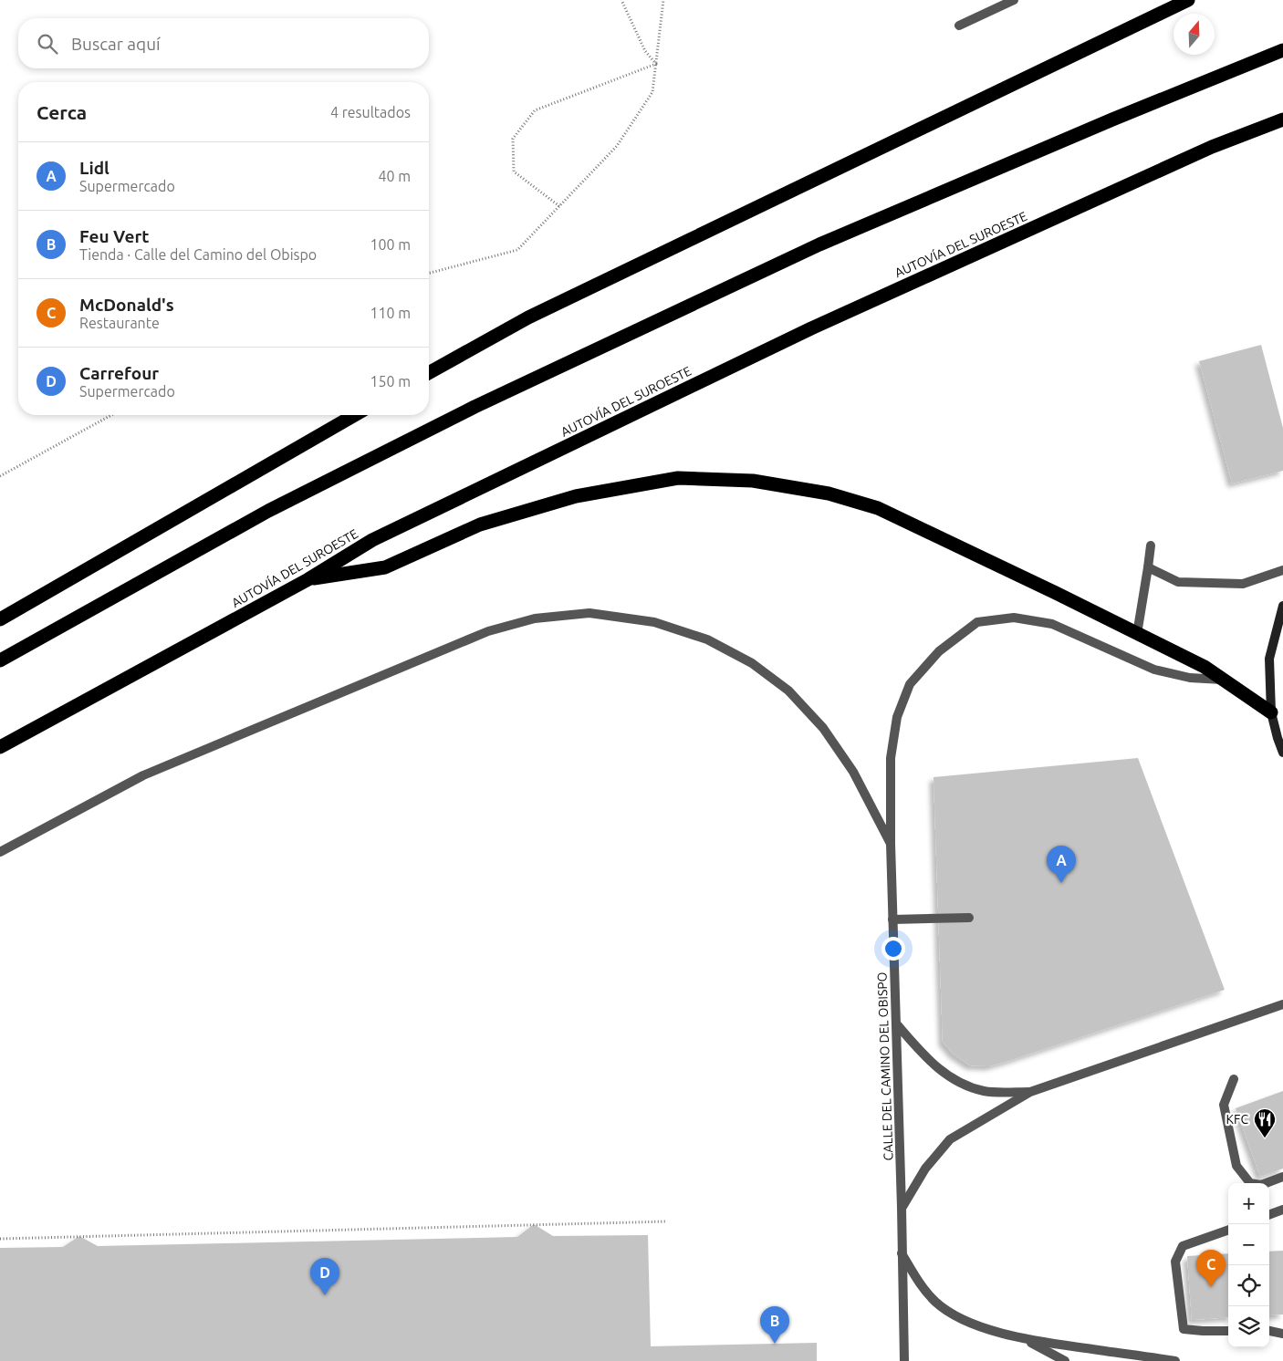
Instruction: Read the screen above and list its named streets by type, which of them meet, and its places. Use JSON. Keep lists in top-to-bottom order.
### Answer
{
  "streets": {
    "highway": ["AUTOVÍA DEL SUROESTE"],
    "street": ["CALLE DEL CAMINO DEL OBISPO"]
  },
  "places": {
    "restaurant": ["KFC"]
  },
  "north": "top",
  "page": {
    "search": "Buscar aquí",
    "heading": ["Cerca", "4 resultados"],
    "list": [
      {
        "mark": "A",
        "name": "Lidl",
        "note": "Supermercado",
        "value": "40 m"
      },
      {
        "mark": "B",
        "name": "Feu Vert",
        "note": "Tienda · Calle del Camino del Obispo",
        "value": "100 m"
      },
      {
        "mark": "C",
        "name": "McDonald's",
        "note": "Restaurante",
        "value": "110 m"
      },
      {
        "mark": "D",
        "name": "Carrefour",
        "note": "Supermercado",
        "value": "150 m"
      }
    ],
    "pins": [
      "A",
      "C",
      "D",
      "B"
    ],
    "map_buttons": ["+", "−"]
  }
}
